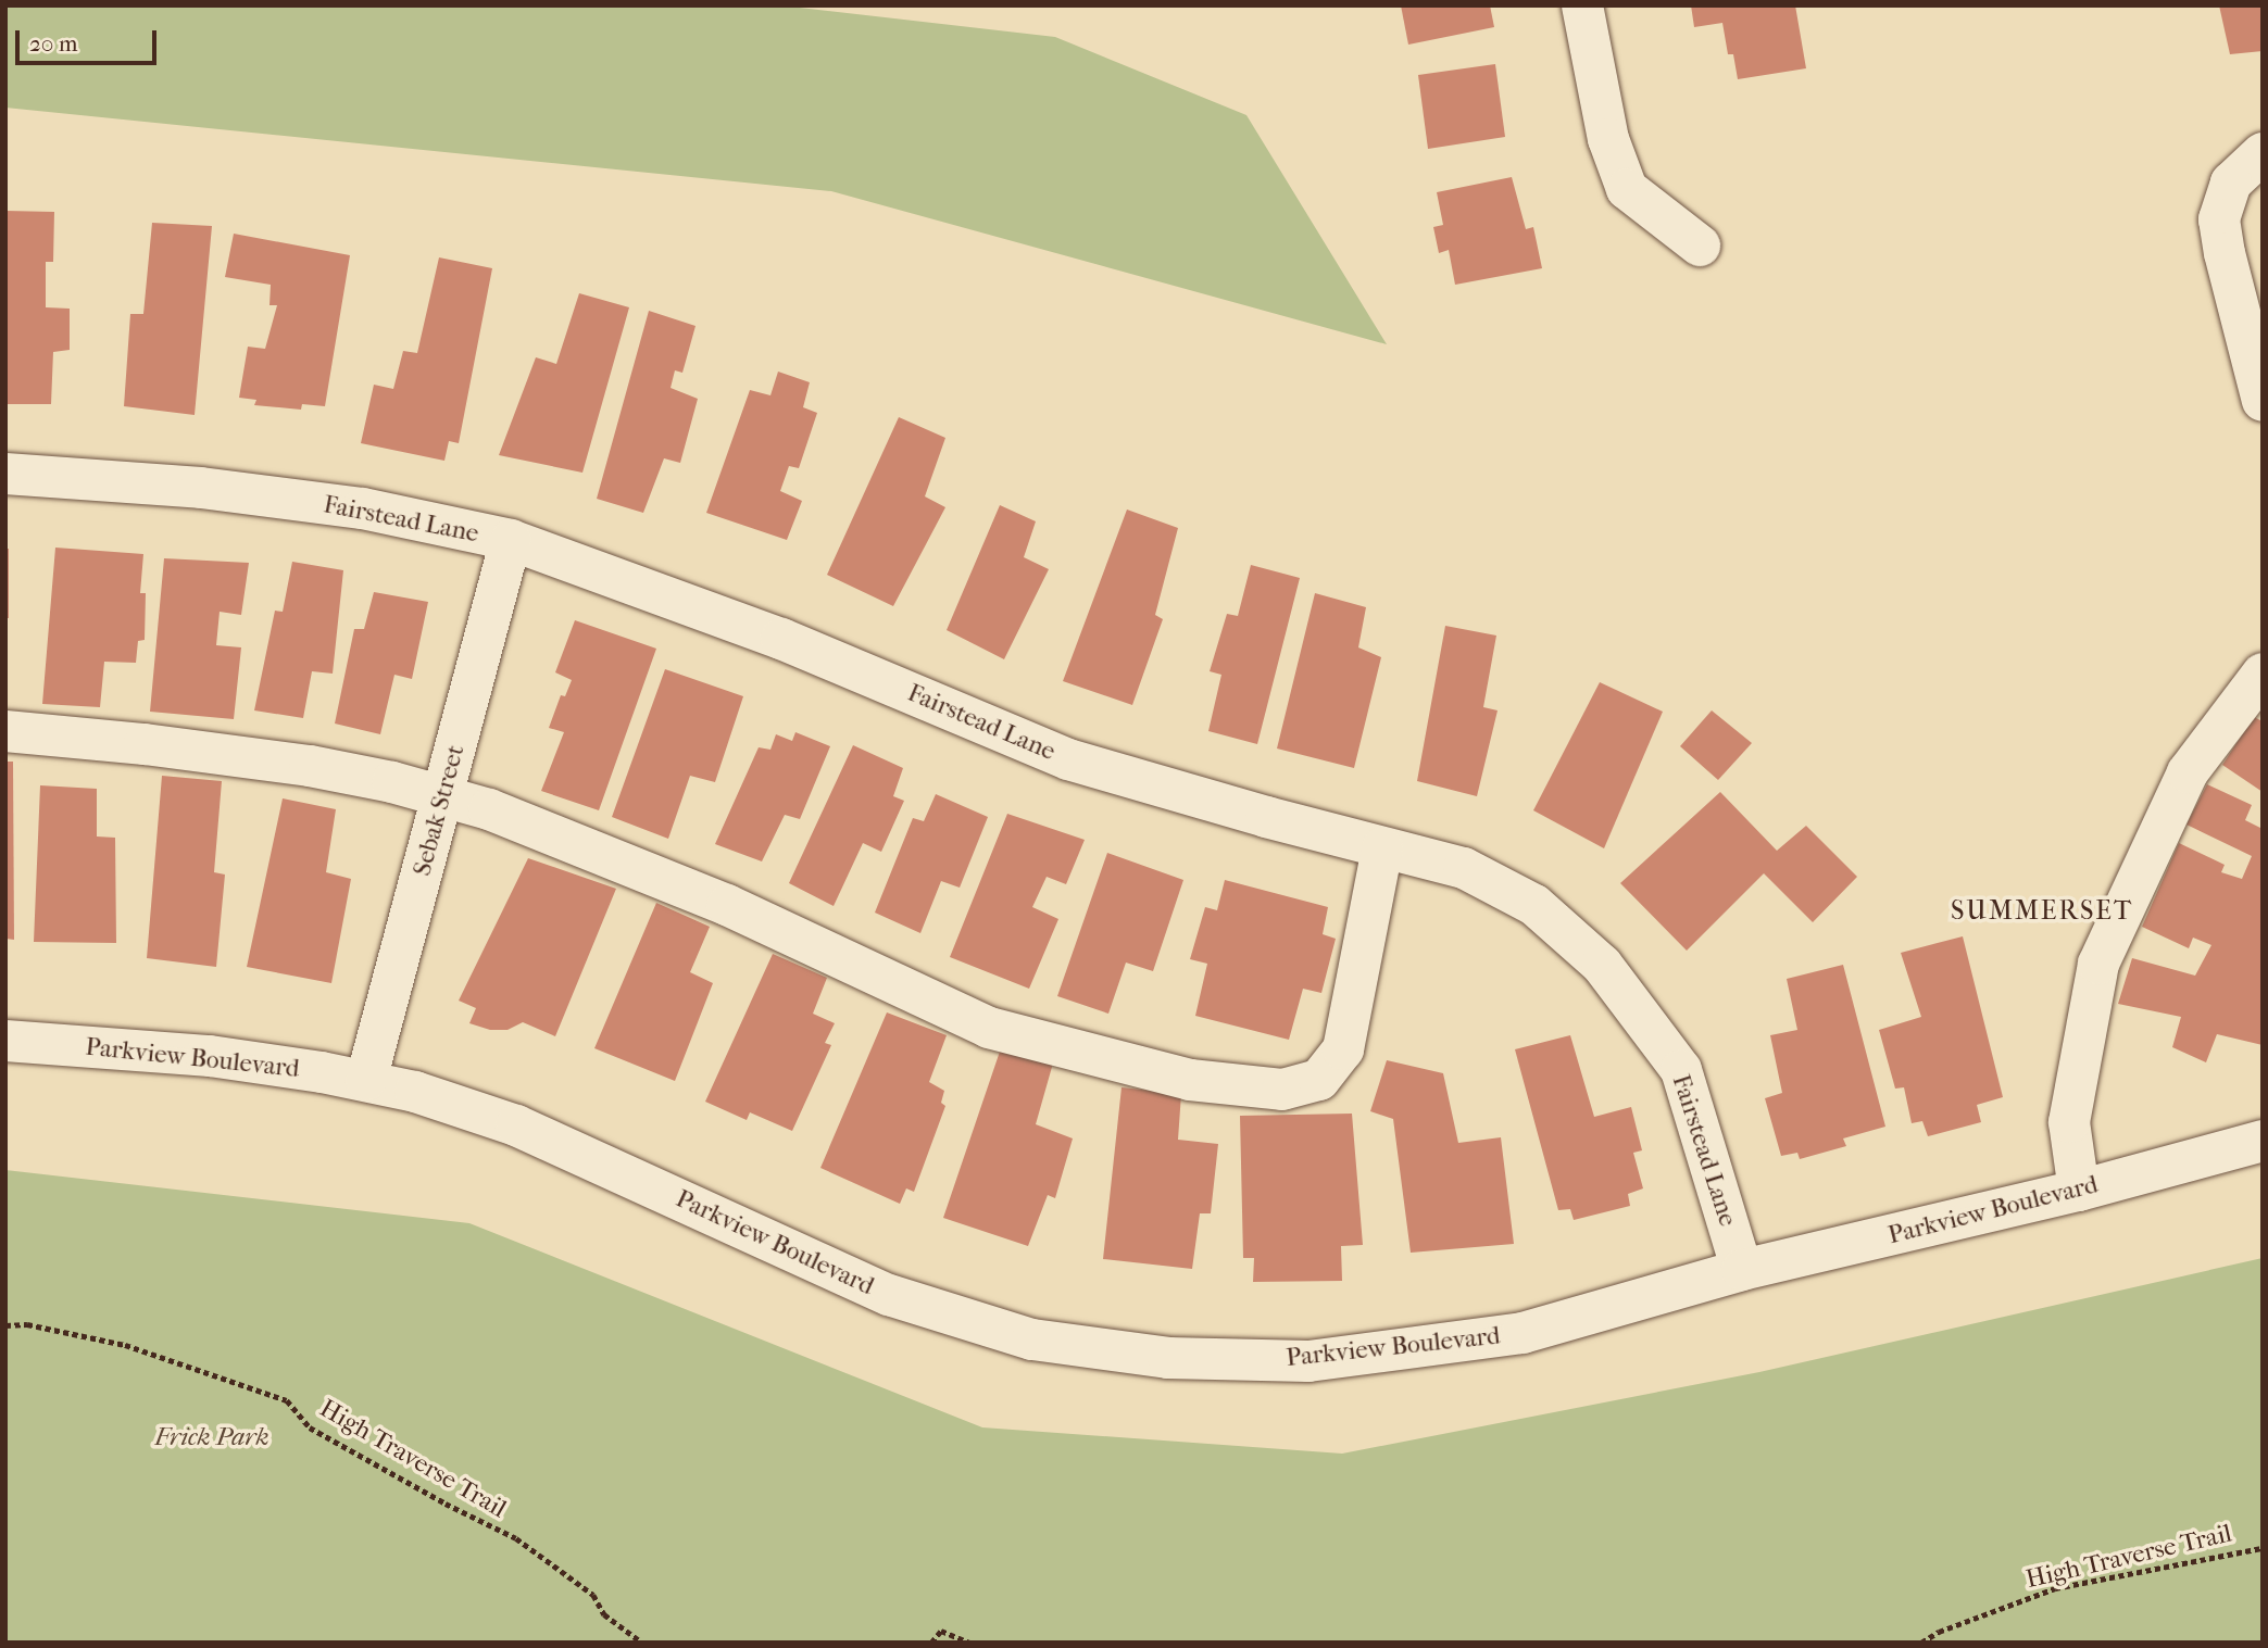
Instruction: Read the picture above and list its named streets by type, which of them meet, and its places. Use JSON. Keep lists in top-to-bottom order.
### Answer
{
  "streets": {
    "street": ["Fairstead Lane", "Sebak Street", "Parkview Boulevard"],
    "path": ["High Traverse Trail"]
  },
  "crossings": [
    ["Fairstead Lane", "Sebak Street"],
    ["Fairstead Lane", "Parkview Boulevard"],
    ["Sebak Street", "Parkview Boulevard"]
  ],
  "districts": ["SUMMERSET"],
  "parks": ["Frick Park"],
  "scale_bar": "20 m"
}
